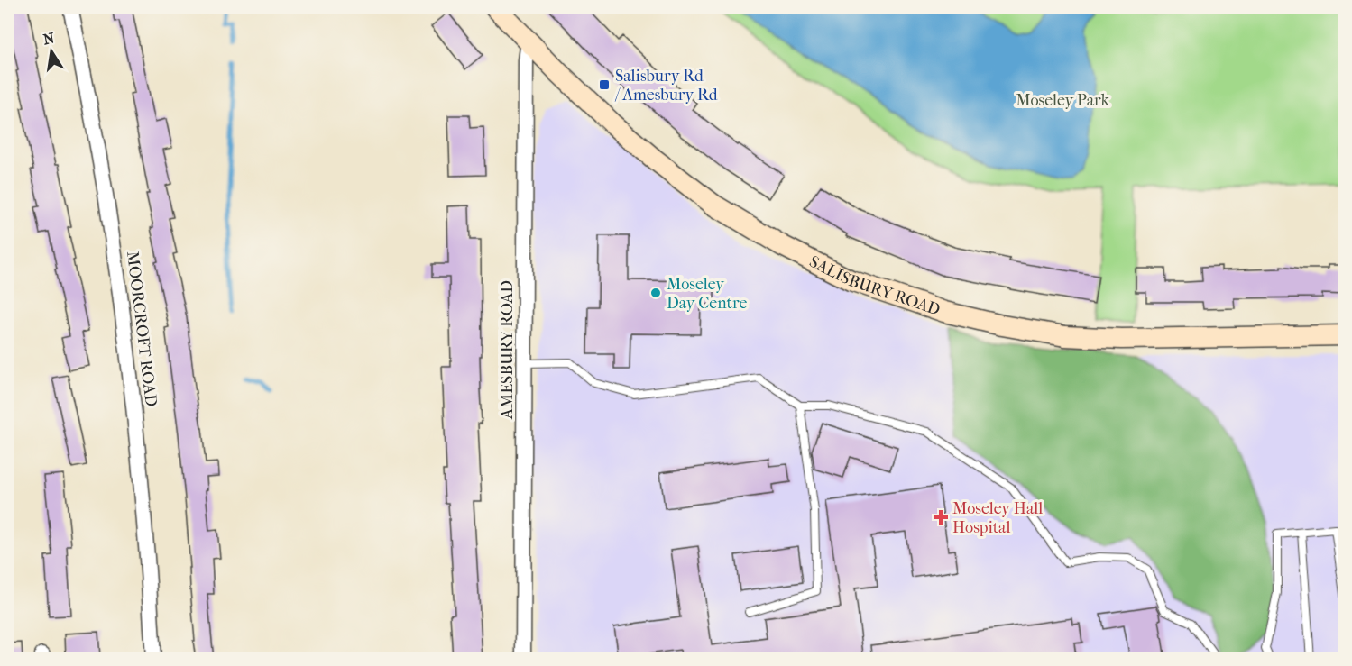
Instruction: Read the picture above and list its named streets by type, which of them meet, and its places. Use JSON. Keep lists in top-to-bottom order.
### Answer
{
  "streets": {
    "main road": ["SALISBURY ROAD"],
    "street": ["MOORCROFT ROAD", "AMESBURY ROAD"]
  },
  "crossings": [
    ["SALISBURY ROAD", "AMESBURY ROAD"]
  ],
  "parks": ["Moseley Park"],
  "places": {
    "transit": ["Salisbury Rd / Amesbury Rd"],
    "other": ["Moseley Day Centre"],
    "health": ["Moseley Hall Hospital"]
  },
  "north": "top"
}
